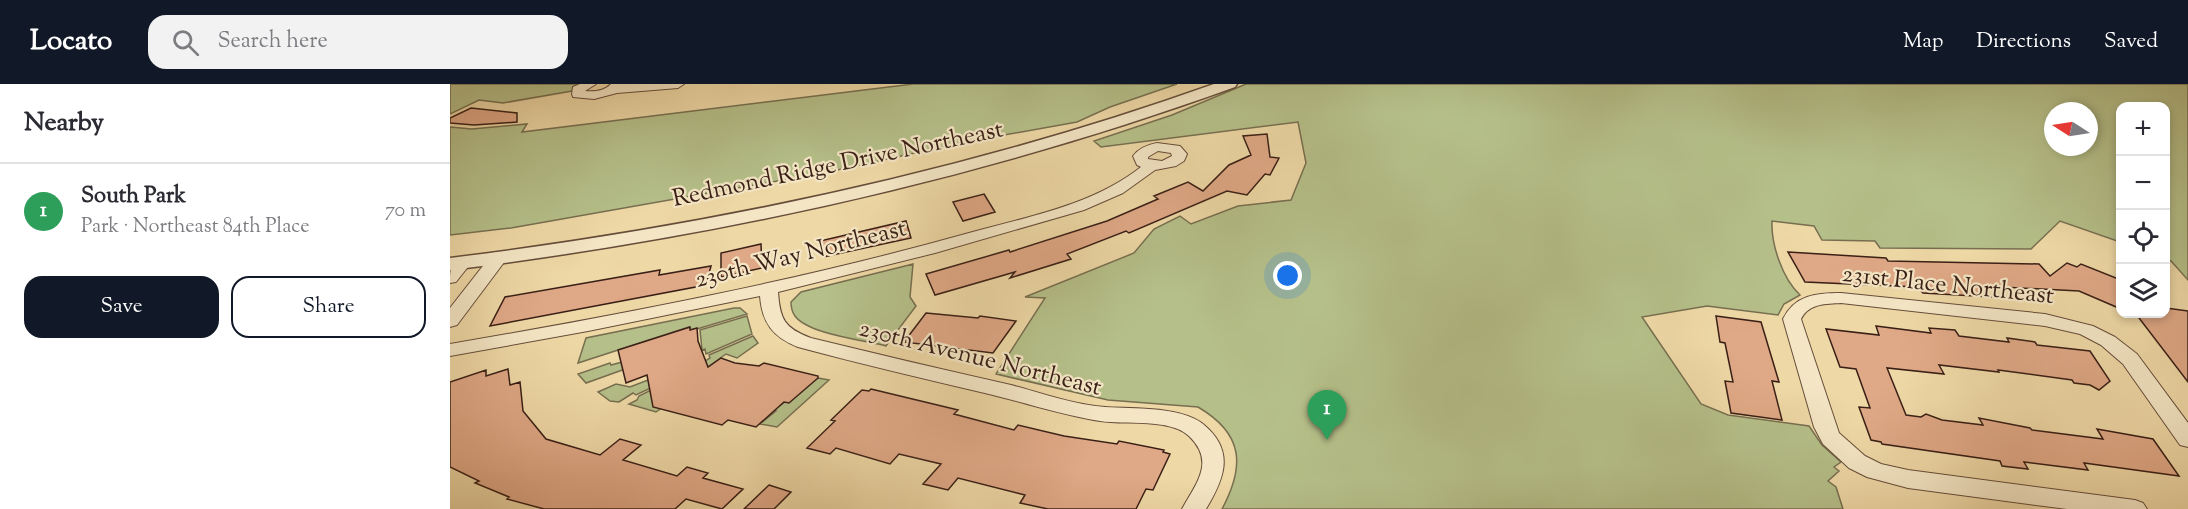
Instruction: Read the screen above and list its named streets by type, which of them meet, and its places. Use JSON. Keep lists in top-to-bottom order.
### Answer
{
  "streets": {
    "street": [
      "Redmond Ridge Drive Northeast",
      "230th Way Northeast",
      "231st Place Northeast",
      "230th Avenue Northeast"
    ]
  },
  "crossings": [
    ["230th Way Northeast", "230th Avenue Northeast"]
  ],
  "north": "left",
  "page": {
    "header": "Locato",
    "search": "Search here",
    "nav": ["Map", "Directions", "Saved"],
    "heading": "Nearby",
    "map_buttons": ["+", "−"],
    "list": [
      {
        "mark": "1",
        "name": "South Park",
        "note": "Park · Northeast 84th Place",
        "value": "70 m"
      }
    ],
    "buttons": ["Save", "Share"],
    "pins": "1"
  }
}
